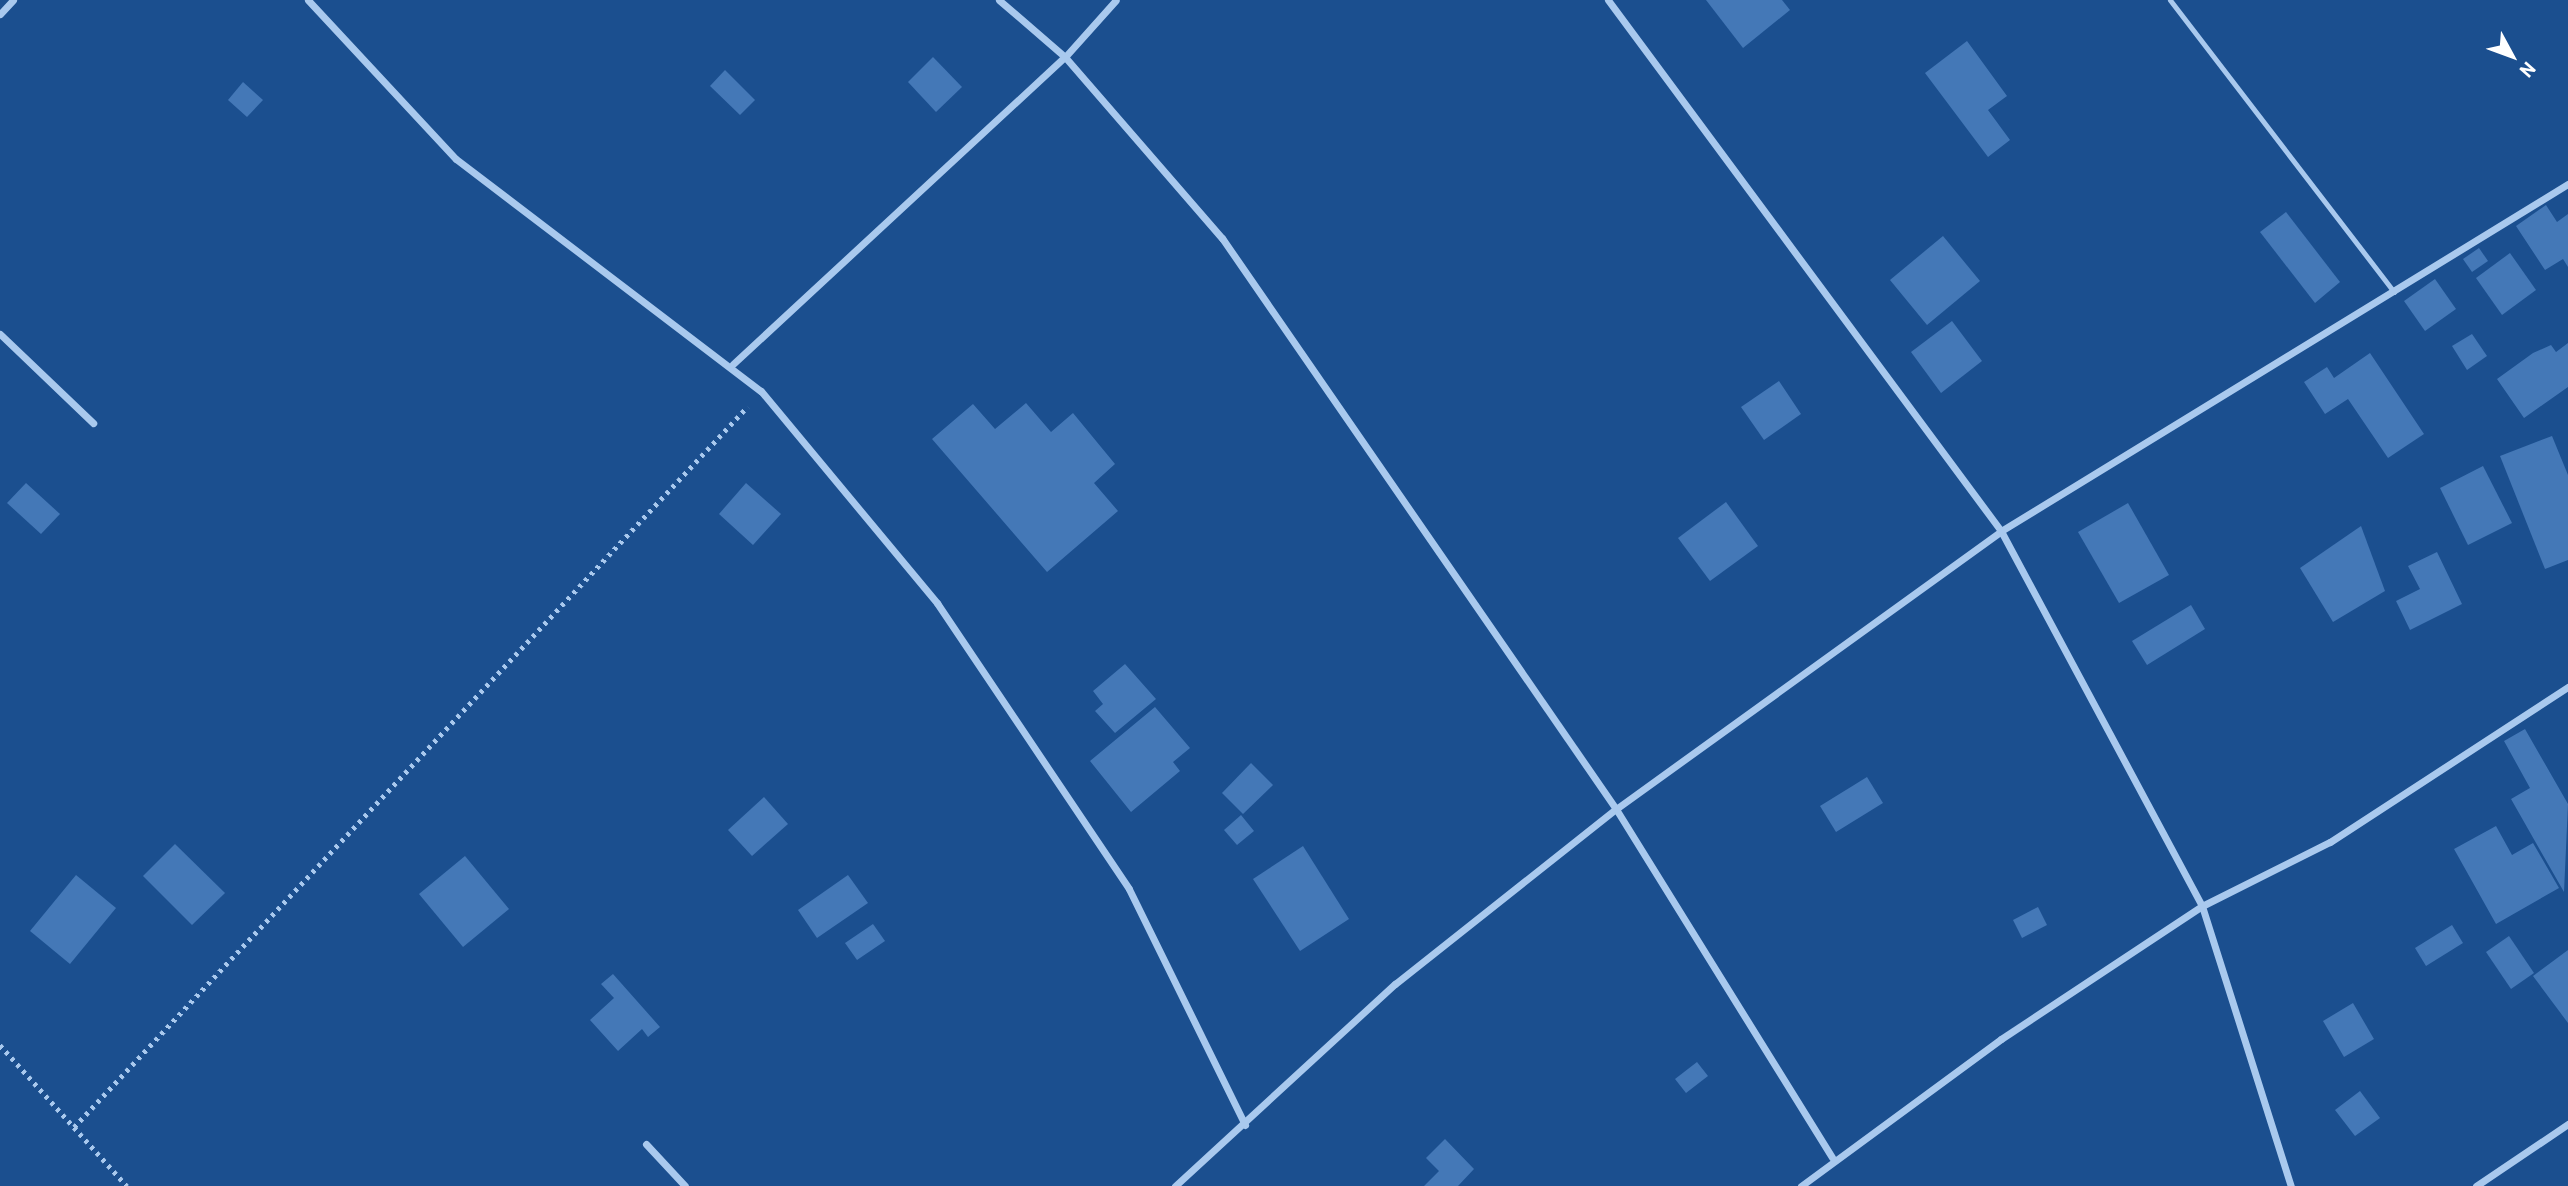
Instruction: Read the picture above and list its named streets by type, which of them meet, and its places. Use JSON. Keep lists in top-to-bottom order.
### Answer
{
  "north": "bottom right"
}
